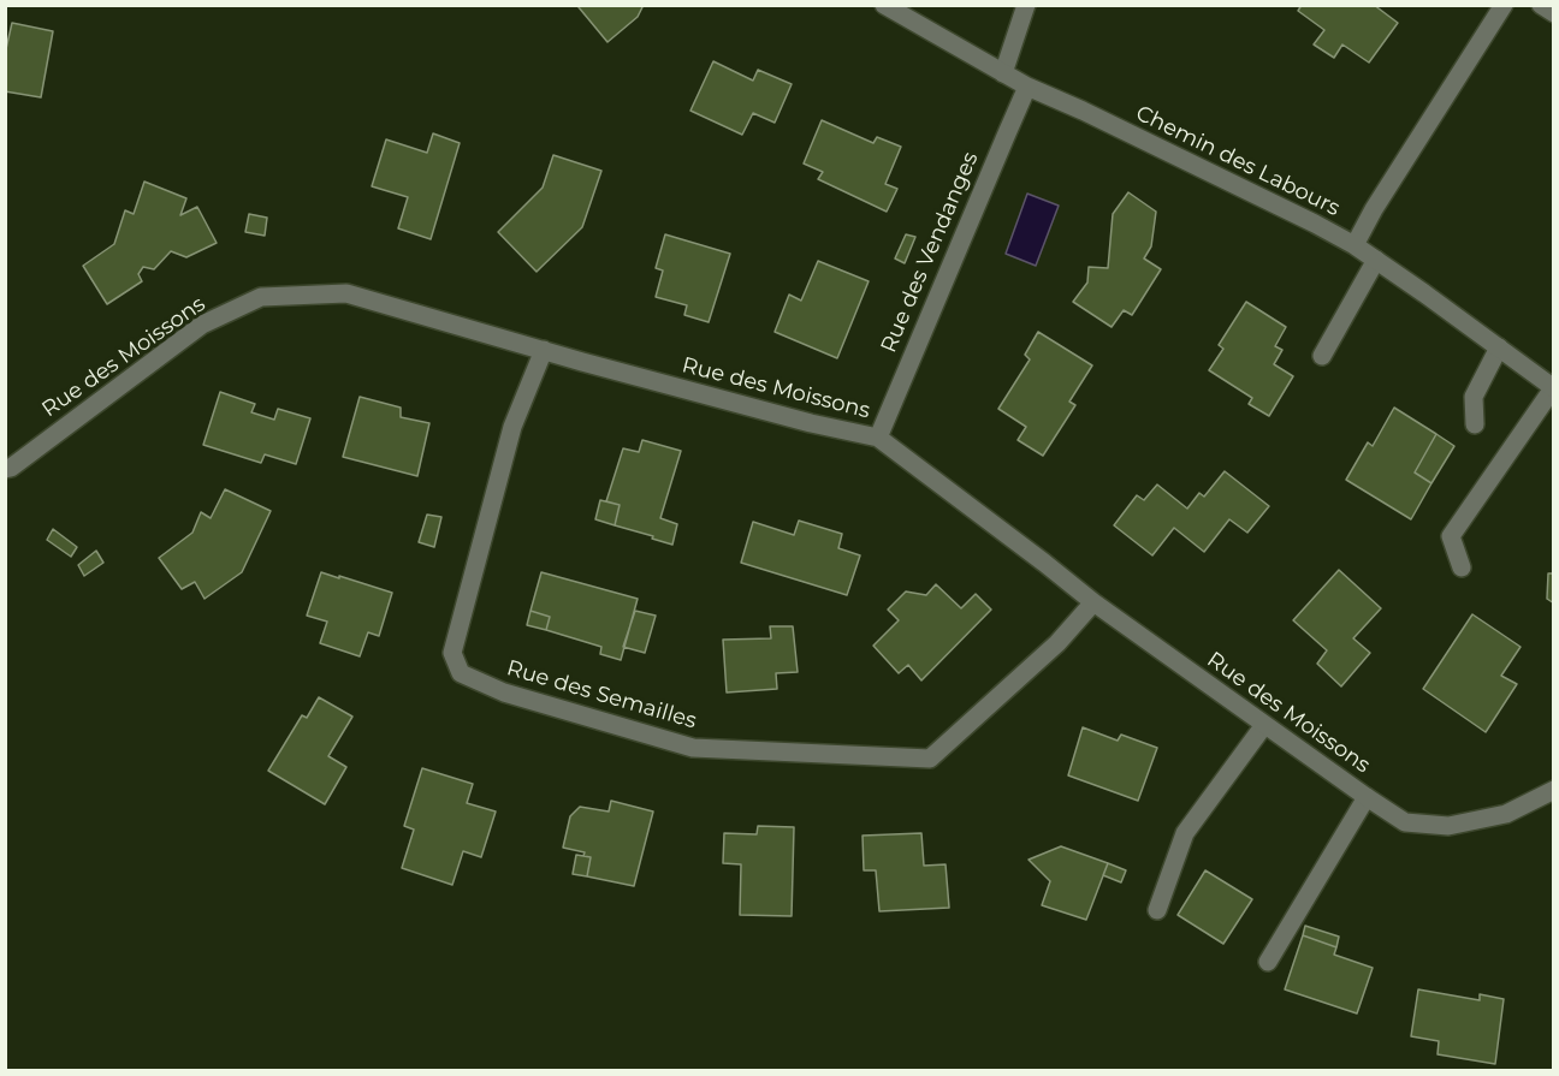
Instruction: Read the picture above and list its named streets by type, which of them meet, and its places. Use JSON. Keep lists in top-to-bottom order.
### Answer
{
  "streets": {
    "street": [
      "Chemin des Labours",
      "Rue des Vendanges",
      "Rue des Moissons",
      "Rue des Semailles"
    ]
  },
  "crossings": [
    ["Chemin des Labours", "Rue des Vendanges"],
    ["Rue des Vendanges", "Rue des Moissons"],
    ["Rue des Moissons", "Rue des Semailles"]
  ]
}
